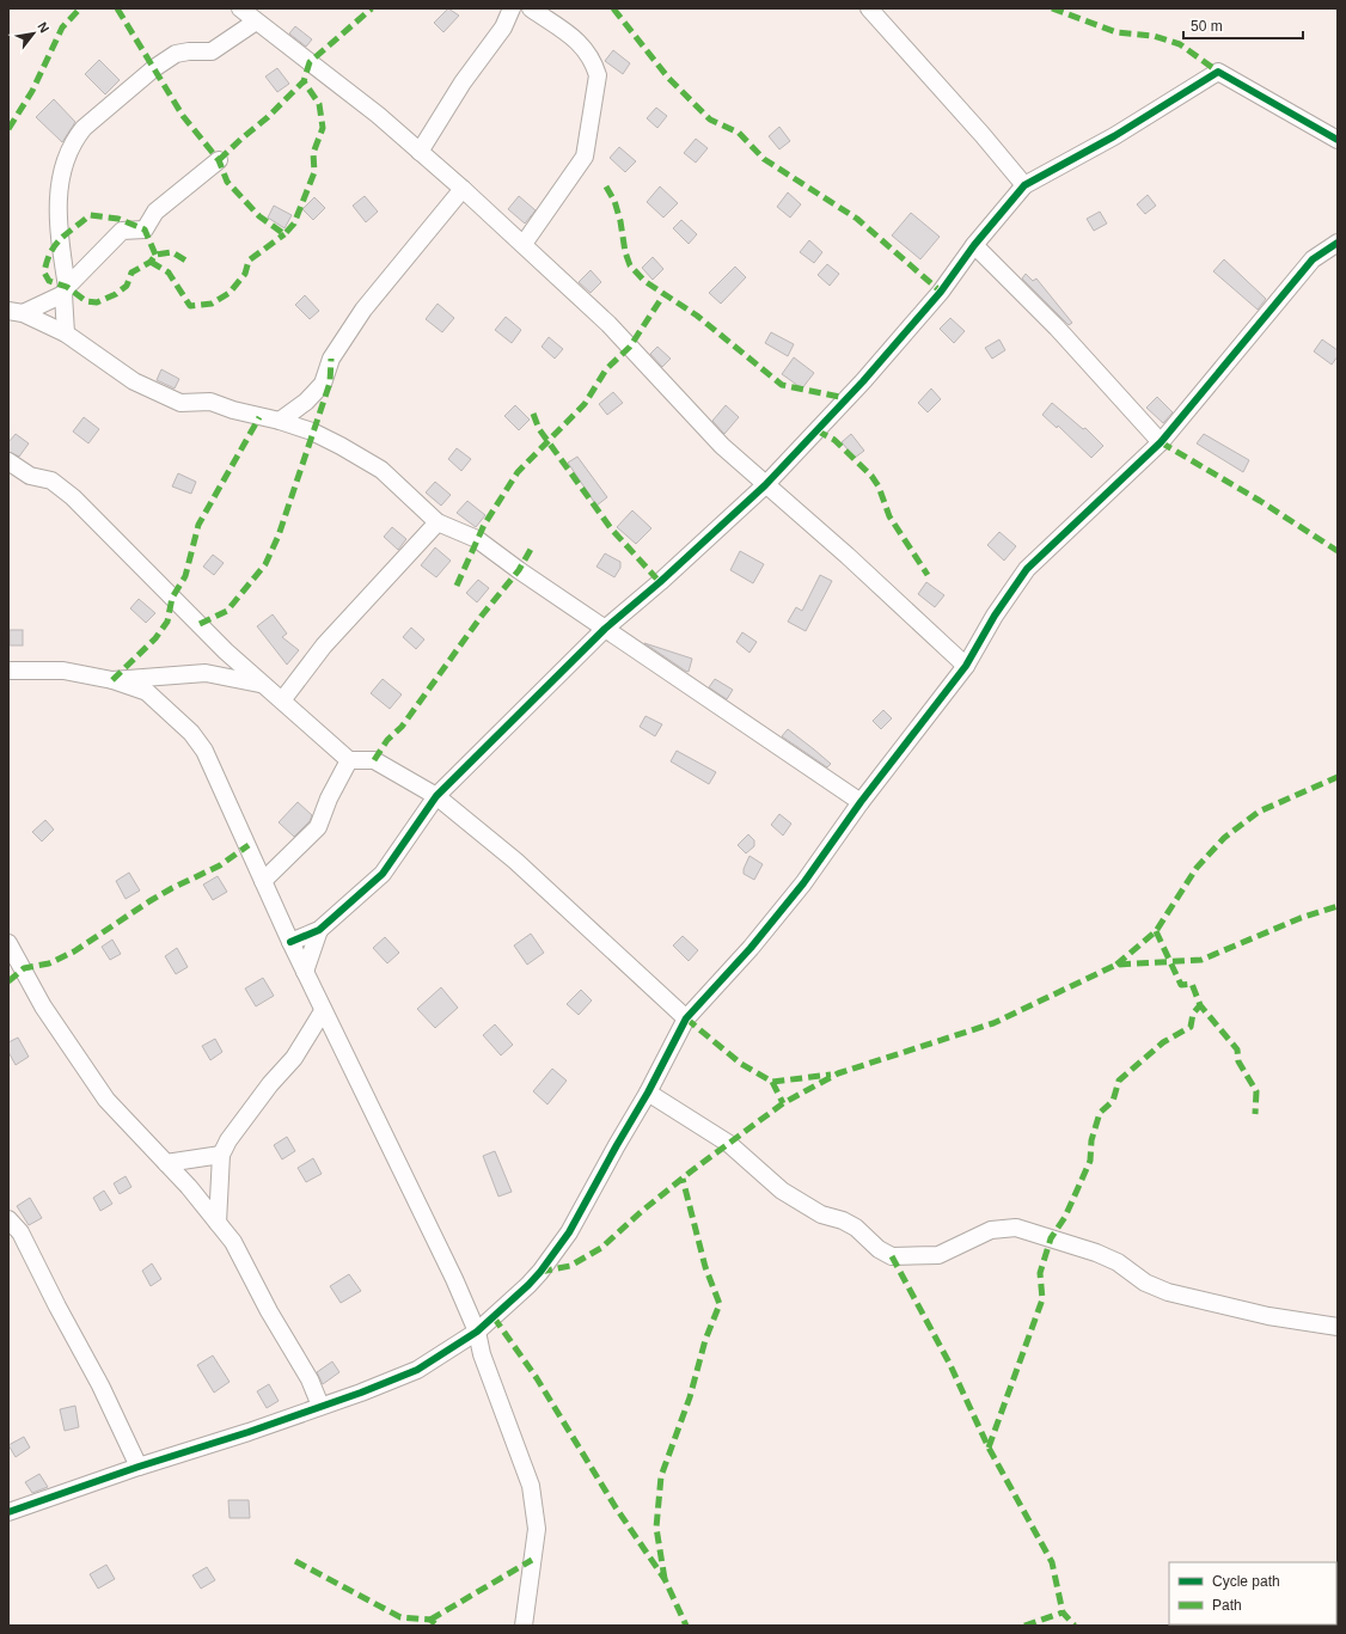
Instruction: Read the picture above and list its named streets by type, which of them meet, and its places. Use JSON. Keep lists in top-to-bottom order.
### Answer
{
  "legend": ["Cycle path", "Path"],
  "scale_bar": "50 m",
  "north": "top right"
}
